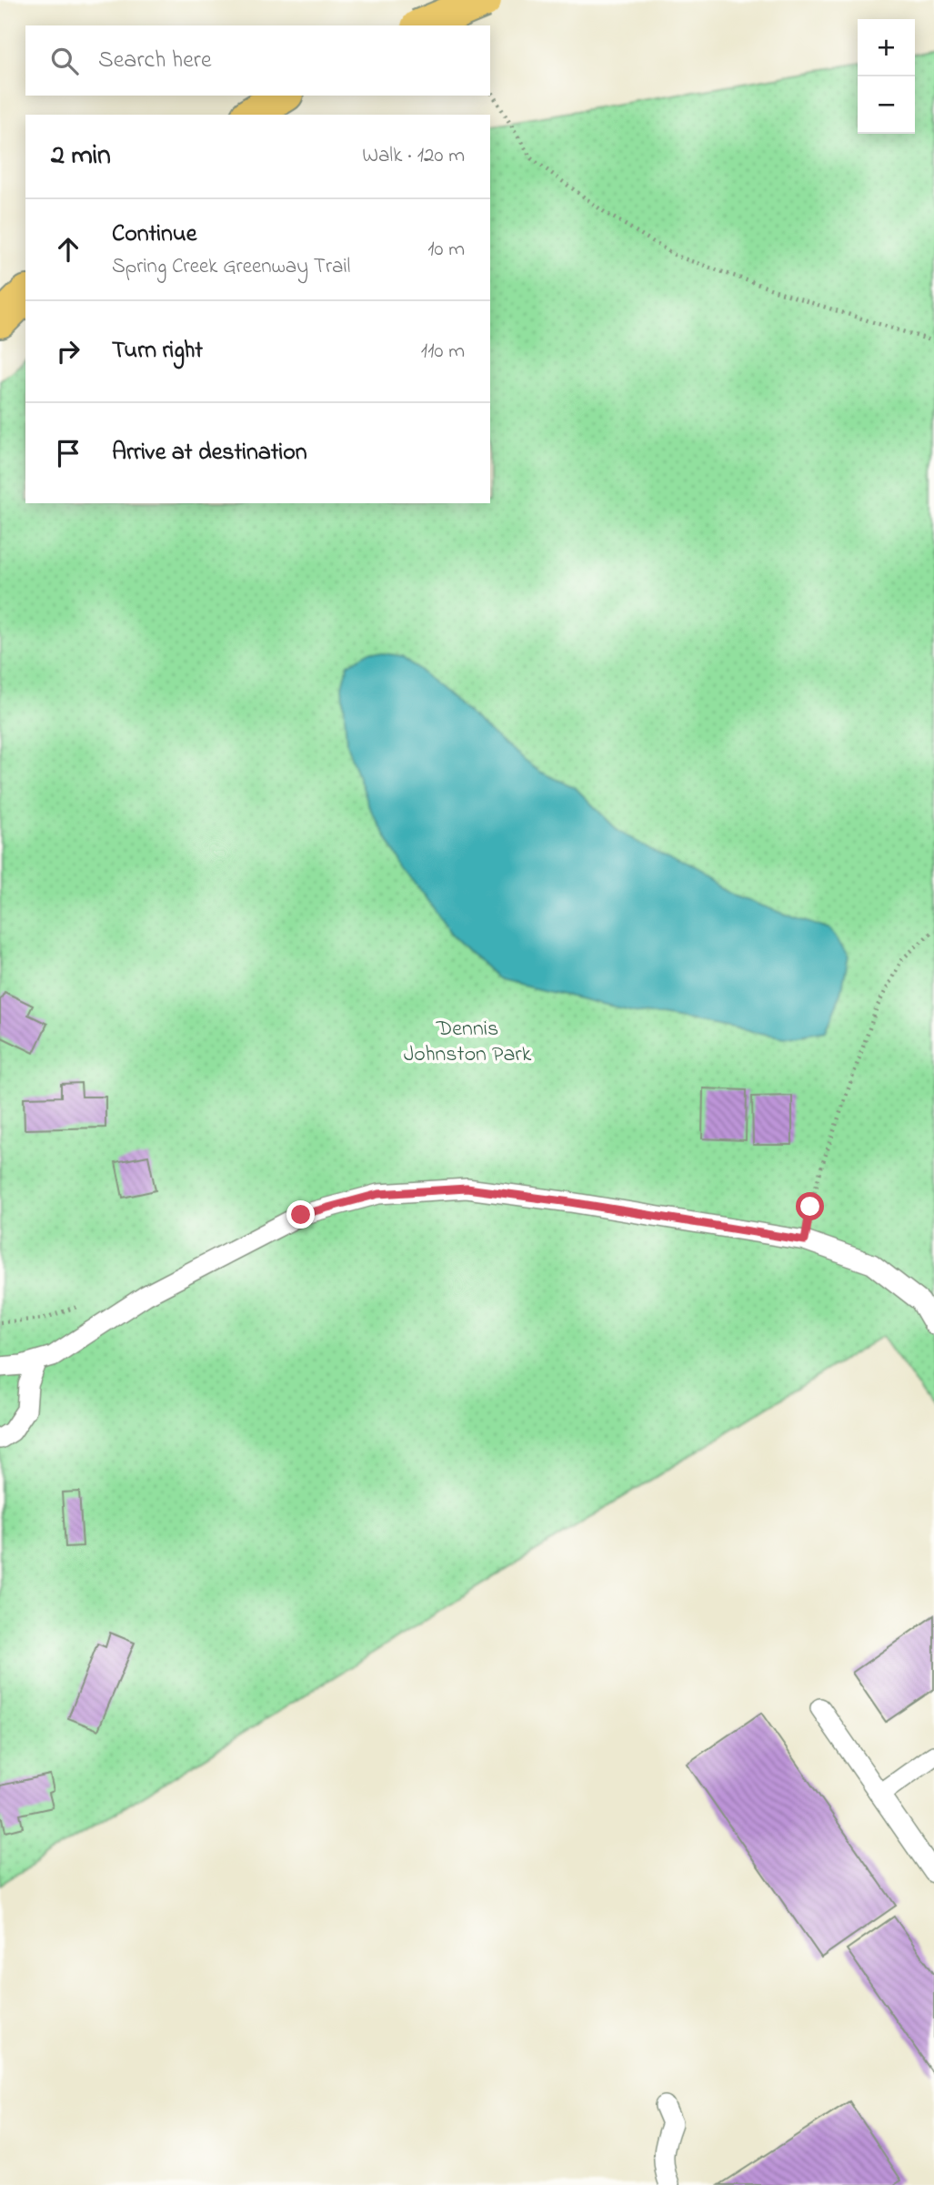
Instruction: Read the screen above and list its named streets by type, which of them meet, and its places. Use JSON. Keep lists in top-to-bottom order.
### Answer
{
  "parks": ["Dennis Johnston Park"],
  "page": {
    "map_buttons": ["+", "−"],
    "search": "Search here",
    "heading": ["2 min", "Walk · 120 m"],
    "list": [
      ["Continue", "Spring Creek Greenway Trail", "10 m"],
      ["Turn right", "110 m"],
      "Arrive at destination"
    ]
  }
}
